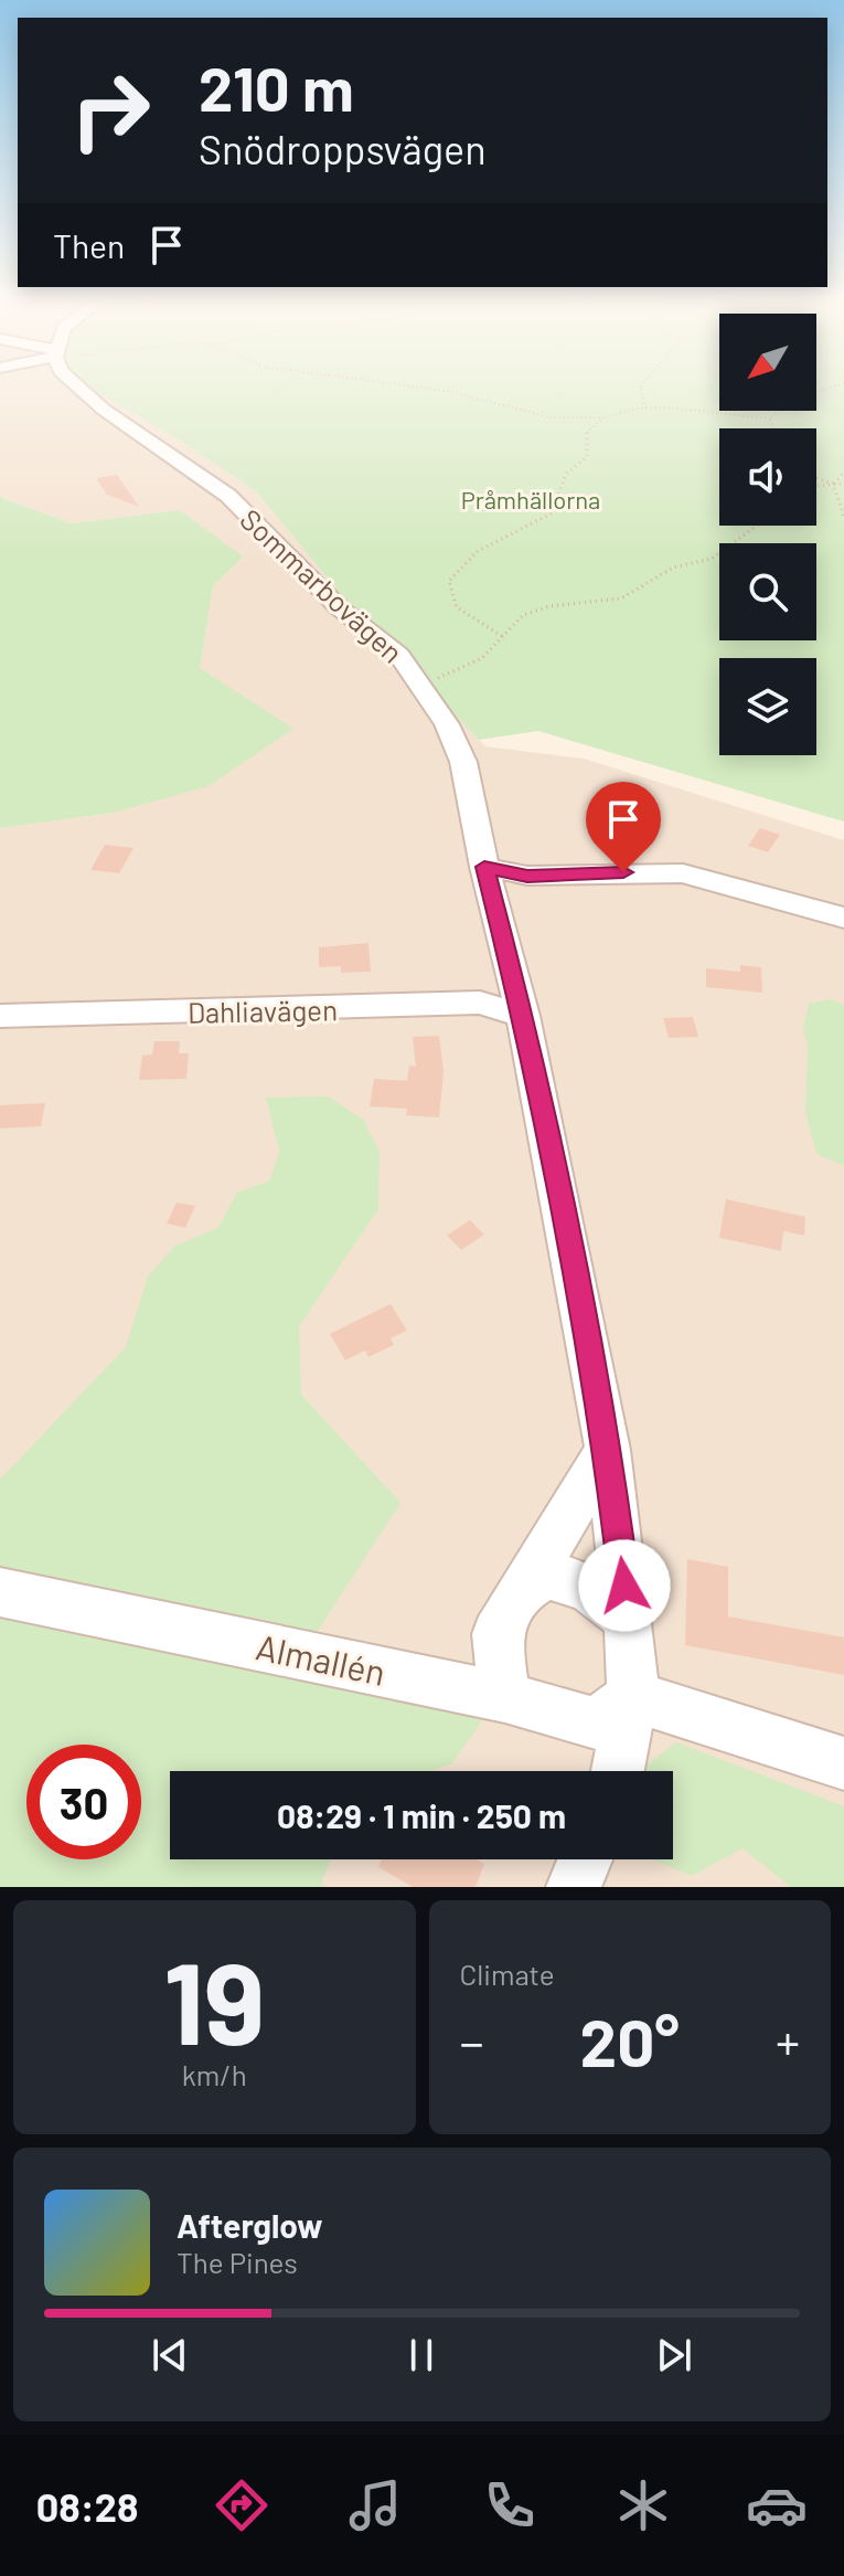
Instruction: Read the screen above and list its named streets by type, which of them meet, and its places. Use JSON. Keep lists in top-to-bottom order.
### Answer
{
  "streets": {
    "street": ["Sommarbovägen", "Dahliavägen", "Almallén"]
  },
  "crossings": [
    ["Sommarbovägen", "Dahliavägen"],
    ["Sommarbovägen", "Almallén"]
  ],
  "parks": ["Pråmhällorna"],
  "north": "bottom left",
  "page": {
    "turn": ["210 m", "Snödroppsvägen"],
    "then": "Then",
    "limit": "30",
    "trip": "08:29 · 1 min · 250 m",
    "tile": [
      ["19", "km/h"],
      "Climate"
    ],
    "heat": ["−", "20°", "+"],
    "song": ["Afterglow", "The Pines"],
    "tabs": "08:28"
  }
}
